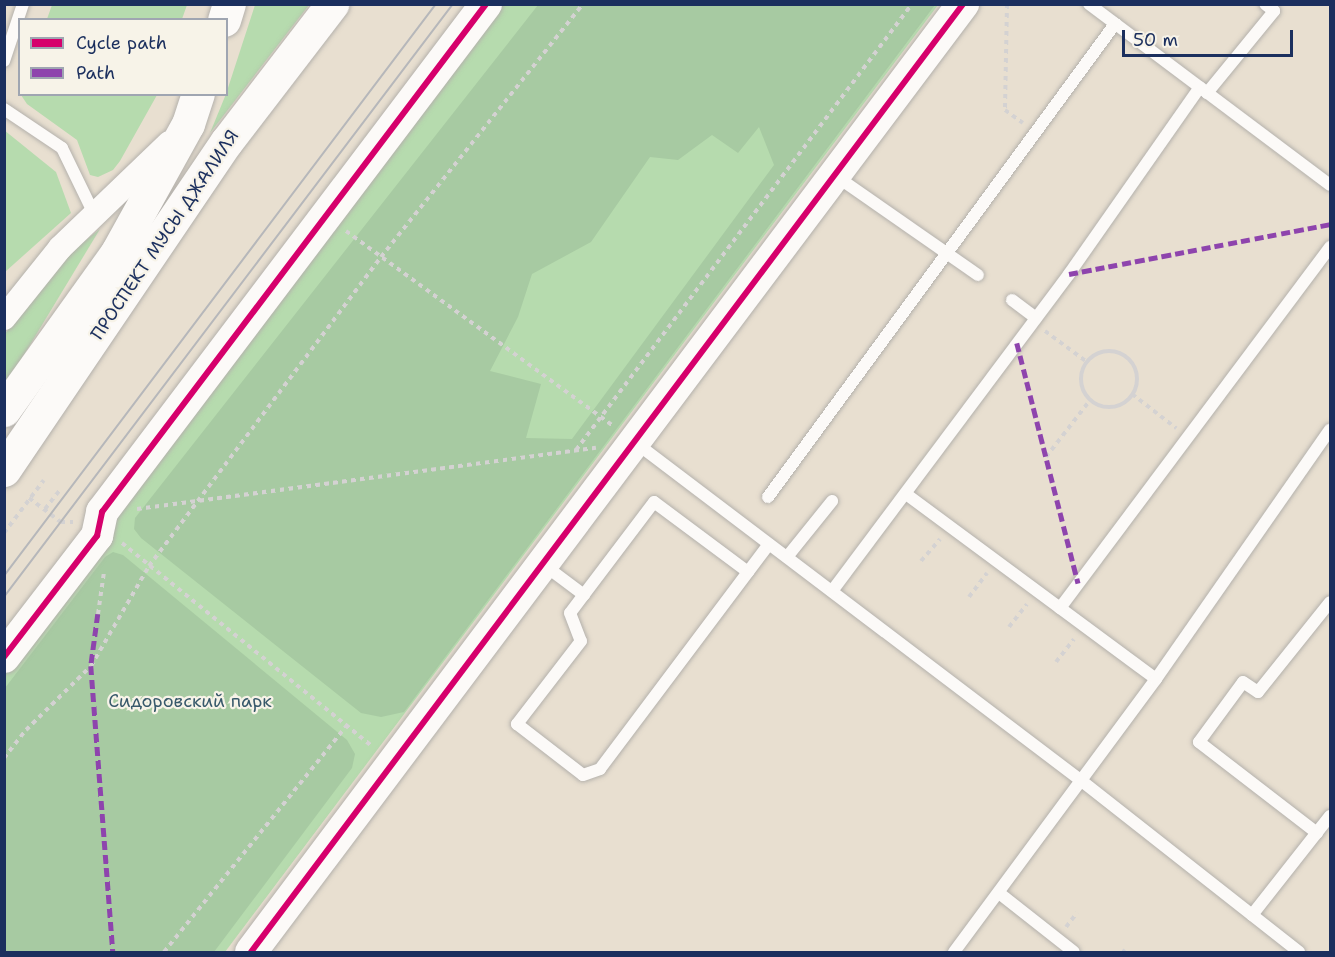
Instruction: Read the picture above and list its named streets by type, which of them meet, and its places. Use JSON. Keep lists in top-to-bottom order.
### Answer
{
  "streets": {
    "main road": ["ПРОСПЕКТ МУСЫ ДЖАЛИЛЯ"]
  },
  "parks": ["Сидоровский парк"],
  "legend": ["Cycle path", "Path"],
  "scale_bar": "50 m"
}
